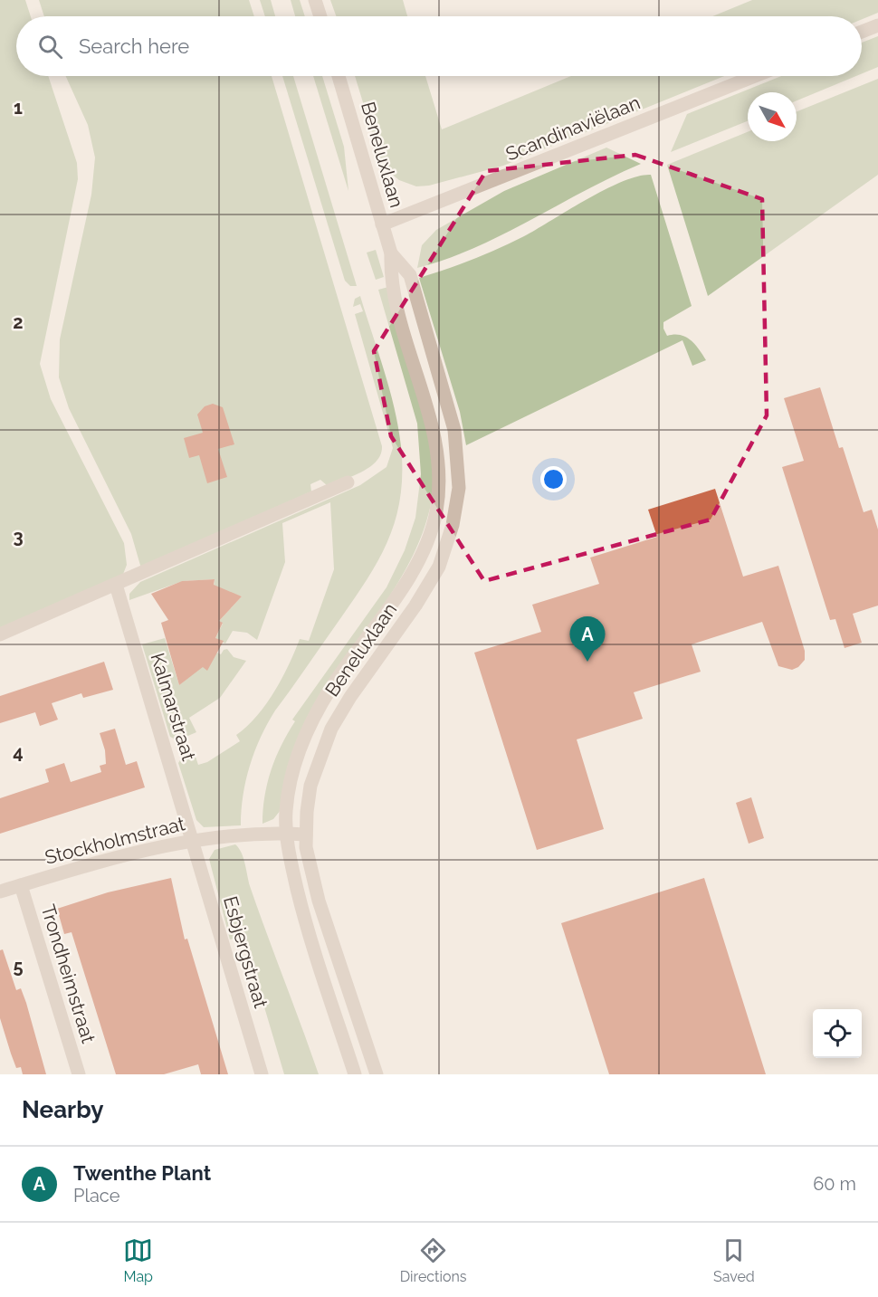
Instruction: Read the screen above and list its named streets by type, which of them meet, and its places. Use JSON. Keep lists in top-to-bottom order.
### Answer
{
  "streets": {
    "street": [
      "Scandinaviëlaan",
      "Beneluxlaan",
      "Kalmarstraat",
      "Stockholmstraat",
      "Esbjergstraat",
      "Trondheimstraat"
    ]
  },
  "crossings": [
    ["Scandinaviëlaan", "Beneluxlaan"],
    ["Beneluxlaan", "Stockholmstraat"],
    ["Kalmarstraat", "Stockholmstraat"],
    ["Kalmarstraat", "Esbjergstraat"],
    ["Stockholmstraat", "Esbjergstraat"],
    ["Stockholmstraat", "Trondheimstraat"]
  ],
  "north": "bottom right",
  "page": {
    "search": "Search here",
    "pins": "A",
    "heading": "Nearby",
    "list": [
      {
        "mark": "A",
        "name": "Twenthe Plant",
        "note": "Place",
        "value": "60 m"
      }
    ],
    "nav": ["Map", "Directions", "Saved"]
  },
  "grid": {
    "rows": [
      "1",
      "2",
      "3",
      "4",
      "5"
    ]
  }
}
